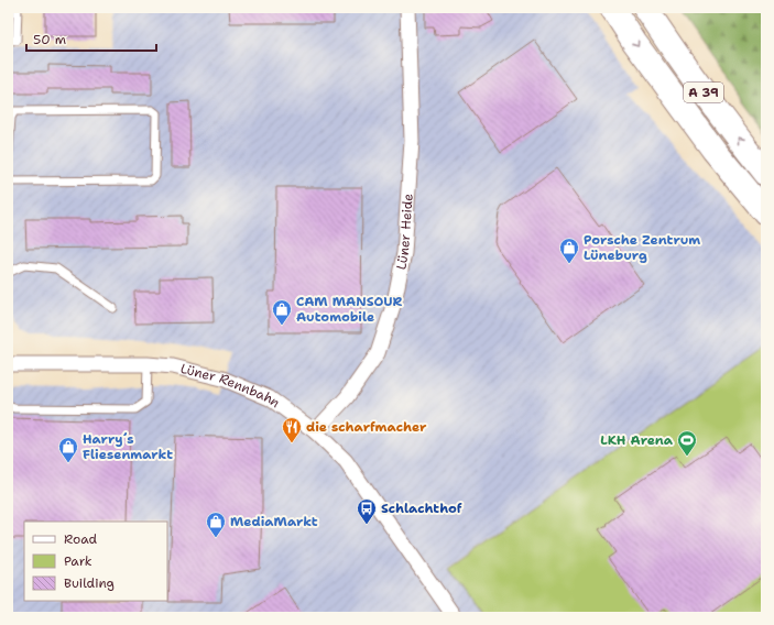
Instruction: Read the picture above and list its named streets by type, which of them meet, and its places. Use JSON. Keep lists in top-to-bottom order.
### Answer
{
  "streets": {
    "highway": ["A 39"],
    "street": ["Lüner Heide", "Lüner Rennbahn"]
  },
  "crossings": [
    ["Lüner Heide", "Lüner Rennbahn"]
  ],
  "places": {
    "shop": [
      "Porsche Zentrum Lüneburg",
      "CAM MANSOUR Automobile",
      "Harry´s Fliesenmarkt",
      "MediaMarkt"
    ],
    "restaurant": ["die scharfmacher"],
    "sports": ["LKH Arena"],
    "bus stop": ["Schlachthof"]
  },
  "legend": ["Road", "Park", "Building"],
  "scale_bar": "50 m"
}
